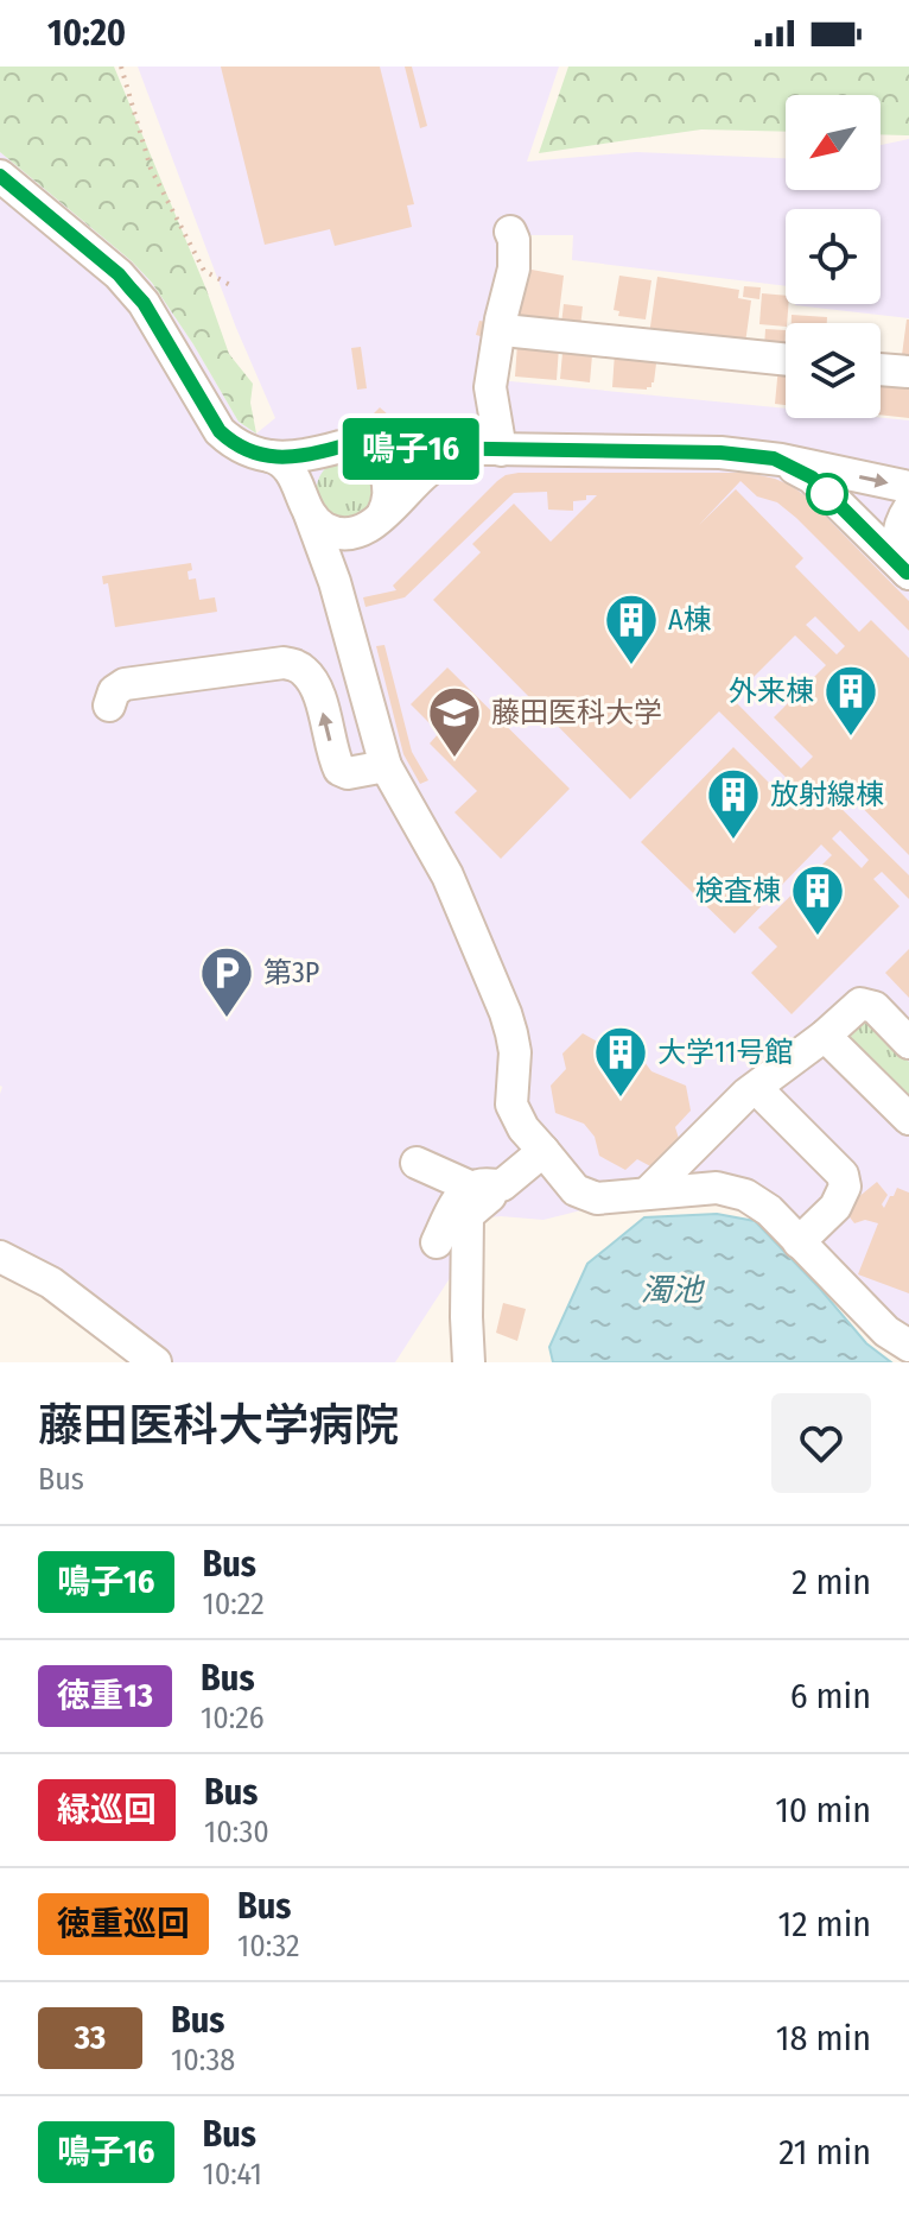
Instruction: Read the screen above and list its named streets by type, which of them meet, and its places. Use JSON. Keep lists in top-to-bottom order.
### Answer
{
  "water": ["濁池"],
  "places": {
    "building": [
      "A棟",
      "外来棟",
      "放射線棟",
      "検査棟",
      "大学11号館"
    ],
    "school or university": ["藤田医科大学"],
    "parking": ["第3P"]
  },
  "lines": ["bus line 鳴子16"],
  "north": "bottom left",
  "page": {
    "status": "10:20",
    "on_map": "鳴子16",
    "heading": ["藤田医科大学病院", "Bus"],
    "list": [
      {
        "mark": "鳴子16",
        "name": "Bus",
        "note": "10:22",
        "value": "2 min"
      },
      {
        "mark": "徳重13",
        "name": "Bus",
        "note": "10:26",
        "value": "6 min"
      },
      {
        "mark": "緑巡回",
        "name": "Bus",
        "note": "10:30",
        "value": "10 min"
      },
      {
        "mark": "徳重巡回",
        "name": "Bus",
        "note": "10:32",
        "value": "12 min"
      },
      {
        "mark": "33",
        "name": "Bus",
        "note": "10:38",
        "value": "18 min"
      },
      {
        "mark": "鳴子16",
        "name": "Bus",
        "note": "10:41",
        "value": "21 min"
      }
    ]
  }
}
